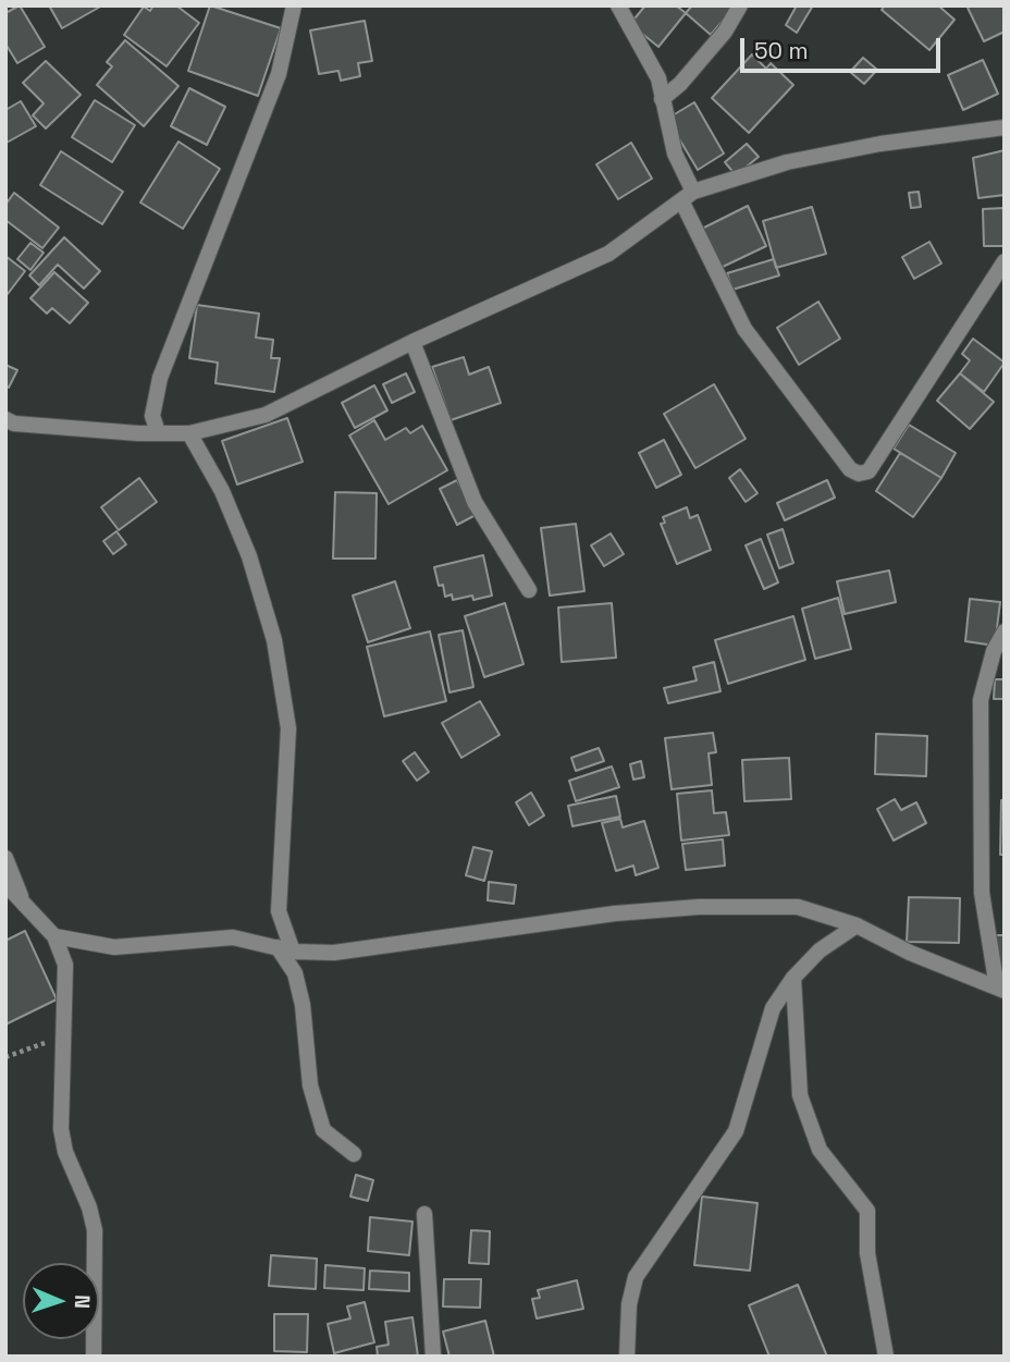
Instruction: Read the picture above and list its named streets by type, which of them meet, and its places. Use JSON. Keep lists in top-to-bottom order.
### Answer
{
  "scale_bar": "50 m",
  "north": "right"
}
